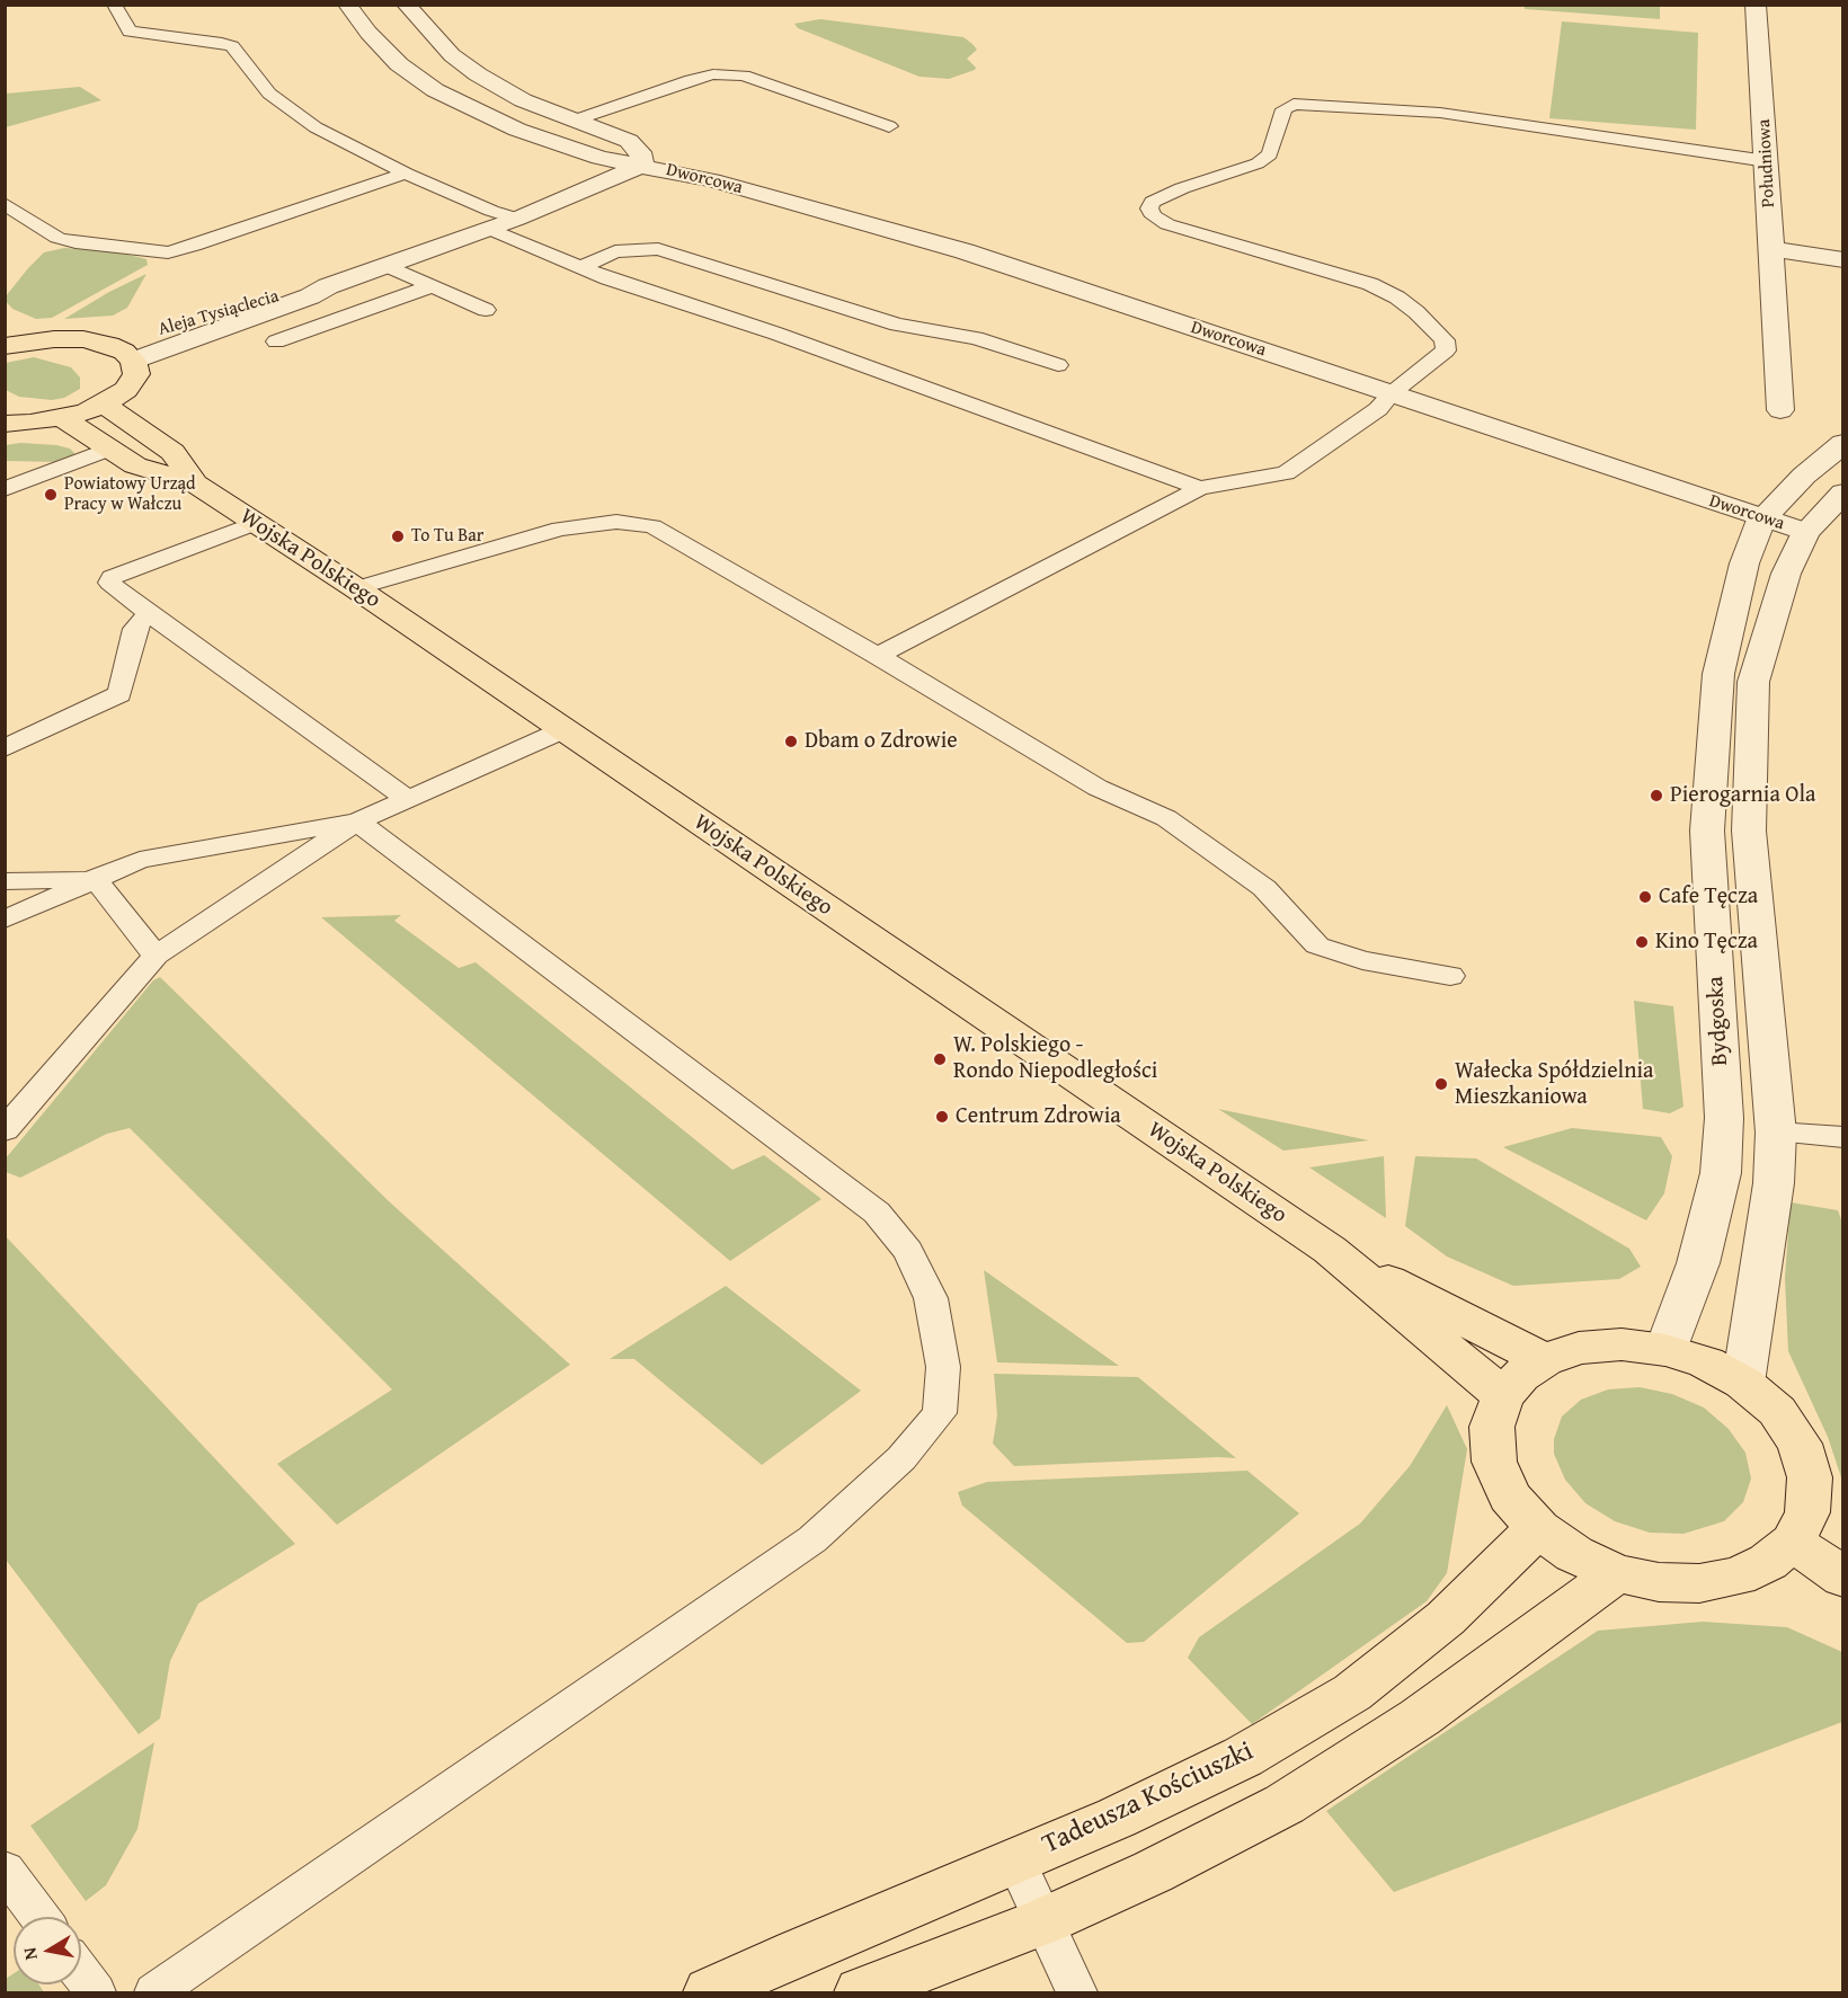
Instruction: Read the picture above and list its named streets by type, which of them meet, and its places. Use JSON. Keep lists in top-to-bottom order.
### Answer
{
  "streets": {
    "main road": ["Wojska Polskiego", "Tadeusza Kościuszki"],
    "street": [
      "Południowa",
      "Dworcowa",
      "Aleja Tysiąclecia",
      "Bydgoska"
    ]
  },
  "crossings": [
    ["Dworcowa", "Aleja Tysiąclecia"],
    ["Dworcowa", "Bydgoska"]
  ],
  "places": [
    "Powiatowy Urząd Pracy w Wałczu",
    "To Tu Bar",
    "Dbam o Zdrowie",
    "Pierogarnia Ola",
    "Cafe Tęcza",
    "Kino Tęcza",
    "W. Polskiego - Rondo Niepodległości",
    "Wałecka Spółdzielnia Mieszkaniowa",
    "Centrum Zdrowia"
  ],
  "north": "left"
}
